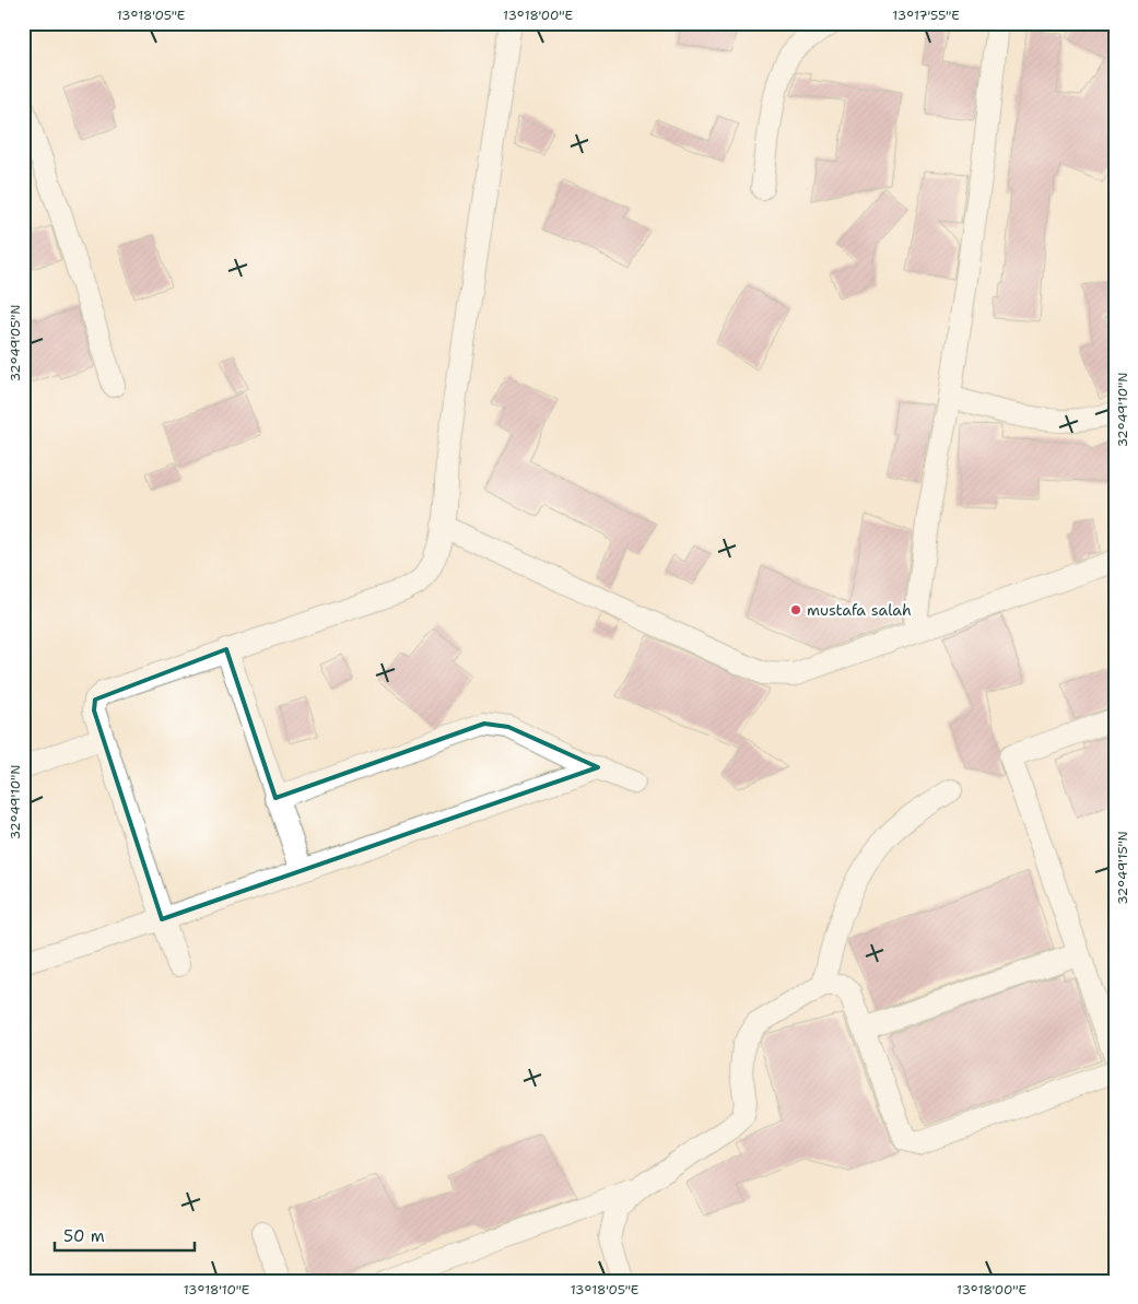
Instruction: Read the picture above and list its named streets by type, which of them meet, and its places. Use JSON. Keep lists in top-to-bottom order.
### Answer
{
  "places": ["mustafa salah"],
  "scale_bar": "50 m",
  "coordinates": [
    "13°18'05\"E",
    "13°18'00\"E",
    "13°17'55\"E",
    "32°49'05\"N",
    "32°49'10\"N",
    "32°49'15\"N",
    "13°18'10\"E"
  ]
}
